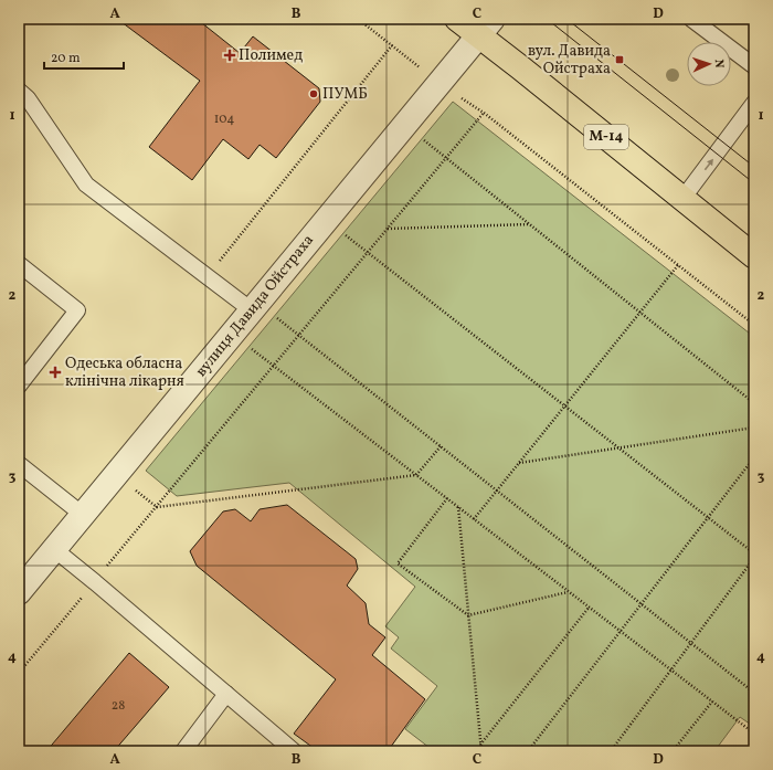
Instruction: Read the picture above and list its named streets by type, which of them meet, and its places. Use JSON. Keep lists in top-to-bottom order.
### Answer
{
  "streets": {
    "highway": ["М-14"],
    "street": ["вулиця Давида Ойстраха"]
  },
  "crossings": [
    ["М-14", "вулиця Давида Ойстраха"]
  ],
  "places": {
    "health": ["Полимед", "Одеська обласна клінічна лікарня"],
    "transit": ["вул. Давида Ойстраха"],
    "other": ["ПУМБ"]
  },
  "house_numbers": ["104", "28"],
  "scale_bar": "20 m",
  "north": "right",
  "grid": {
    "columns": [
      "A",
      "B",
      "C",
      "D"
    ],
    "rows": [
      "1",
      "2",
      "3",
      "4"
    ]
  }
}
